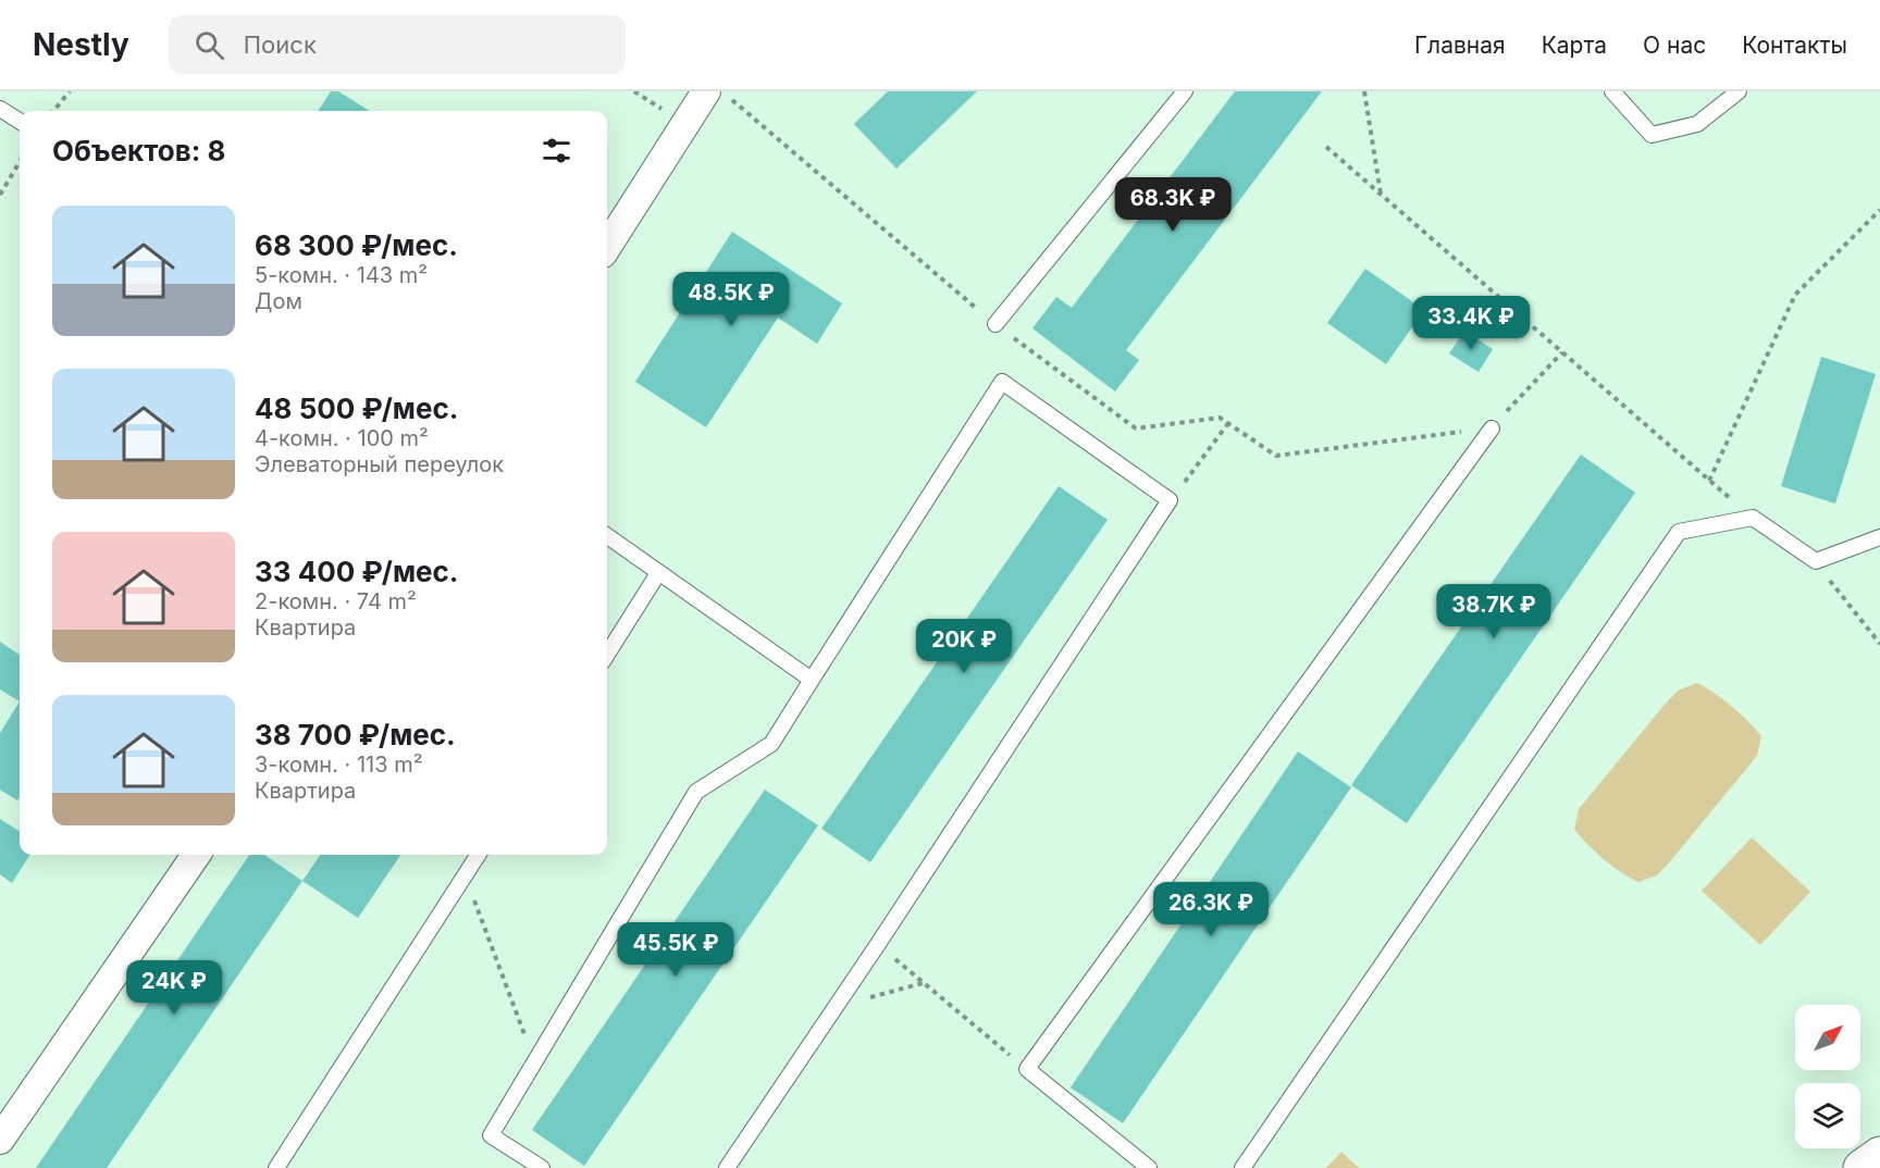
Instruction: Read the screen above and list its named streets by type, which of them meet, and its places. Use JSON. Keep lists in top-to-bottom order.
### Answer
{
  "north": "top right",
  "page": {
    "header": "Nestly",
    "search": "Поиск",
    "nav": [
      "Главная",
      "Карта",
      "О нас",
      "Контакты"
    ],
    "heading": "Объектов: 8",
    "price": [
      "68.3K ₽",
      "48.5K ₽",
      "33.4K ₽",
      "38.7K ₽",
      "20K ₽",
      "26.3K ₽",
      "45.5K ₽",
      "24K ₽"
    ],
    "list": [
      {
        "name": "68 300 ₽/мес.",
        "note": "5-комн. · 143 m² · Дом"
      },
      {
        "name": "48 500 ₽/мес.",
        "note": "4-комн. · 100 m² · Элеваторный переулок"
      },
      {
        "name": "33 400 ₽/мес.",
        "note": "2-комн. · 74 m² · Квартира"
      },
      {
        "name": "38 700 ₽/мес.",
        "note": "3-комн. · 113 m² · Квартира"
      }
    ]
  }
}
